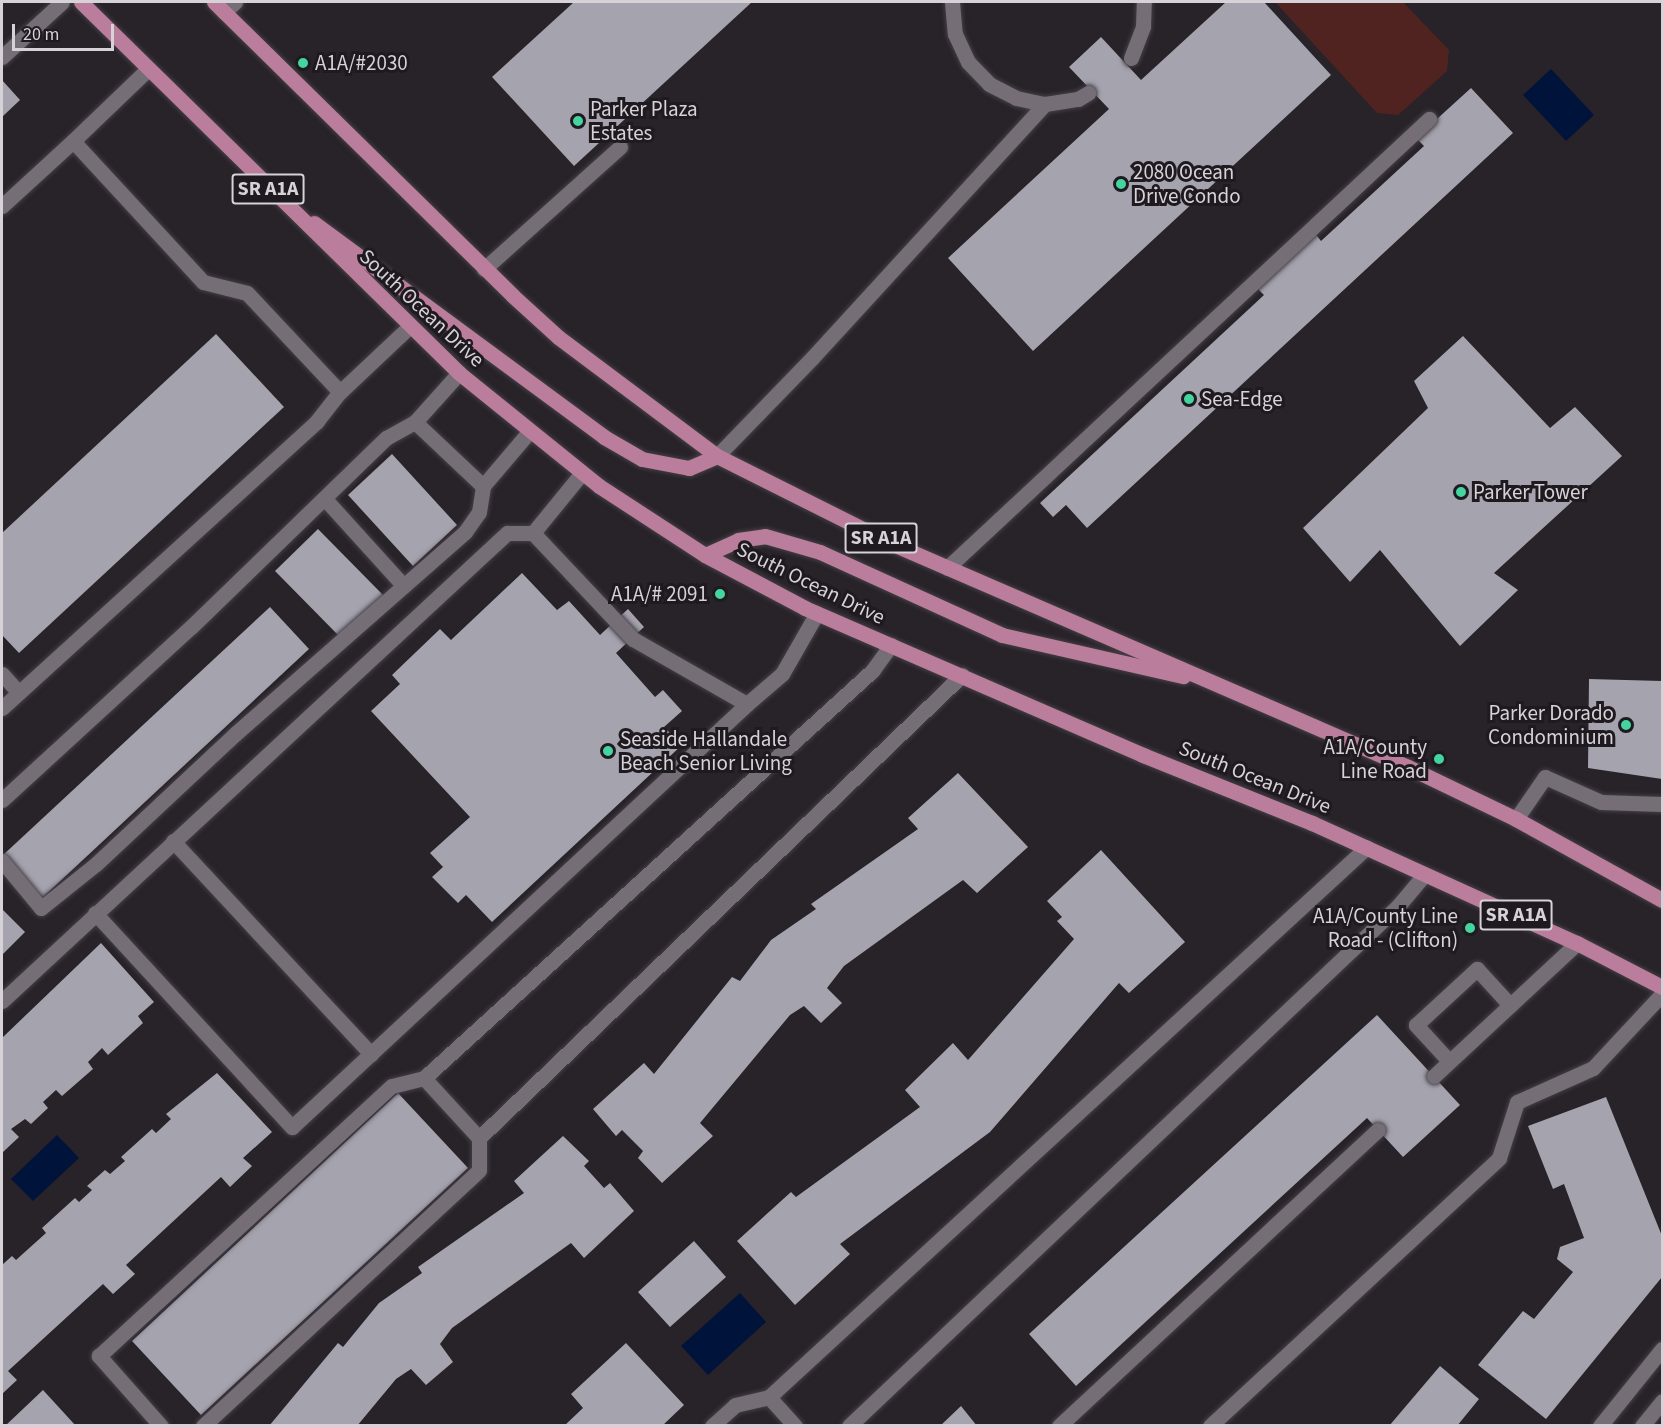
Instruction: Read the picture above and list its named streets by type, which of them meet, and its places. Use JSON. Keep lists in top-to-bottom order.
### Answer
{
  "streets": {
    "main road": ["SR A1A", "South Ocean Drive"]
  },
  "places": [
    "A1A/#2030",
    "Parker Plaza Estates",
    "2080 Ocean Drive Condo",
    "Sea-Edge",
    "Parker Tower",
    "A1A/# 2091",
    "Parker Dorado Condominium",
    "Seaside Hallandale Beach Senior Living",
    "A1A/County Line Road",
    "A1A/County Line Road - (Clifton)"
  ],
  "scale_bar": "20 m"
}
